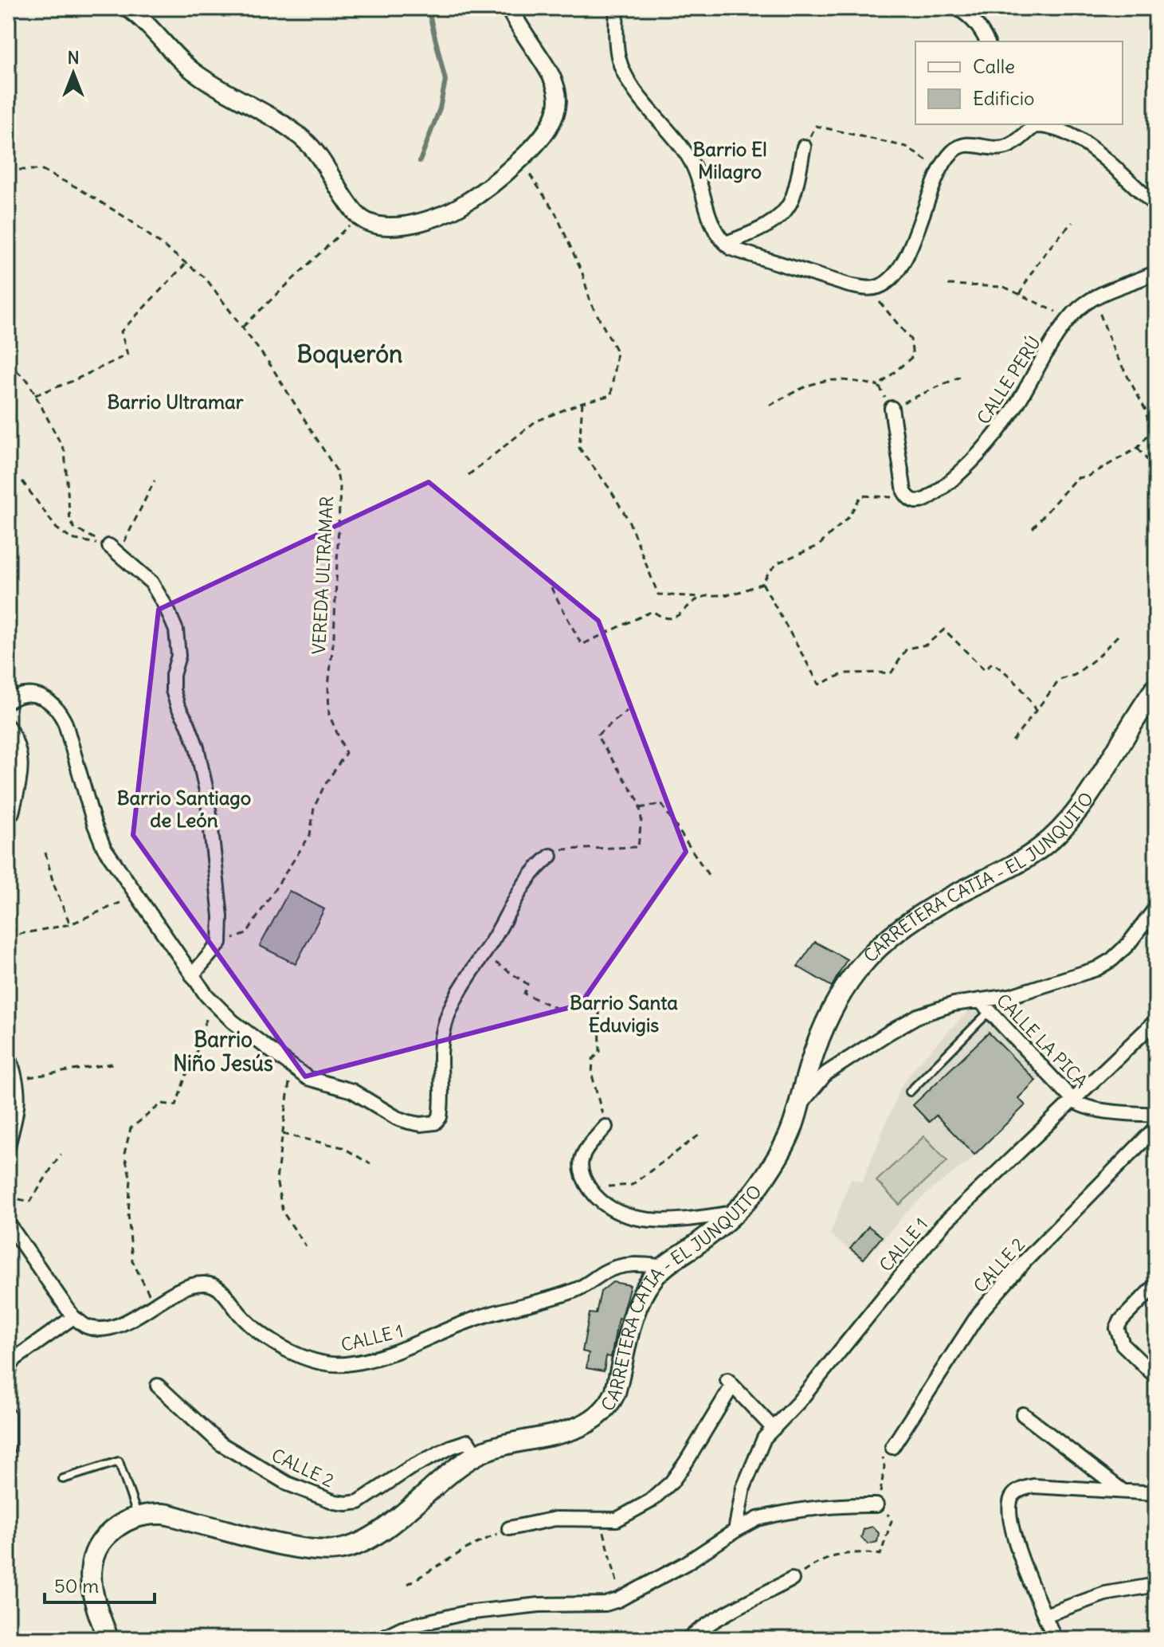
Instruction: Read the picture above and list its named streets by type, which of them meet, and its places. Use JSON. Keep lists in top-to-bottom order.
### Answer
{
  "streets": {
    "main road": ["CARRETERA CATIA - EL JUNQUITO"],
    "street": [
      "CALLE PERÚ",
      "CALLE LA PICA",
      "CALLE 1",
      "CALLE 2"
    ],
    "path": ["VEREDA ULTRAMAR"]
  },
  "crossings": [
    ["CARRETERA CATIA - EL JUNQUITO", "CALLE 1"],
    ["CARRETERA CATIA - EL JUNQUITO", "CALLE 2"],
    ["CALLE LA PICA", "CALLE 1"]
  ],
  "districts": [
    "Barrio El Milagro",
    "Boquerón",
    "Barrio Ultramar",
    "Barrio Santiago de León",
    "Barrio Santa Eduvigis",
    "Barrio Niño Jesús"
  ],
  "legend": ["Calle", "Edificio"],
  "scale_bar": "50 m",
  "north": "top"
}
